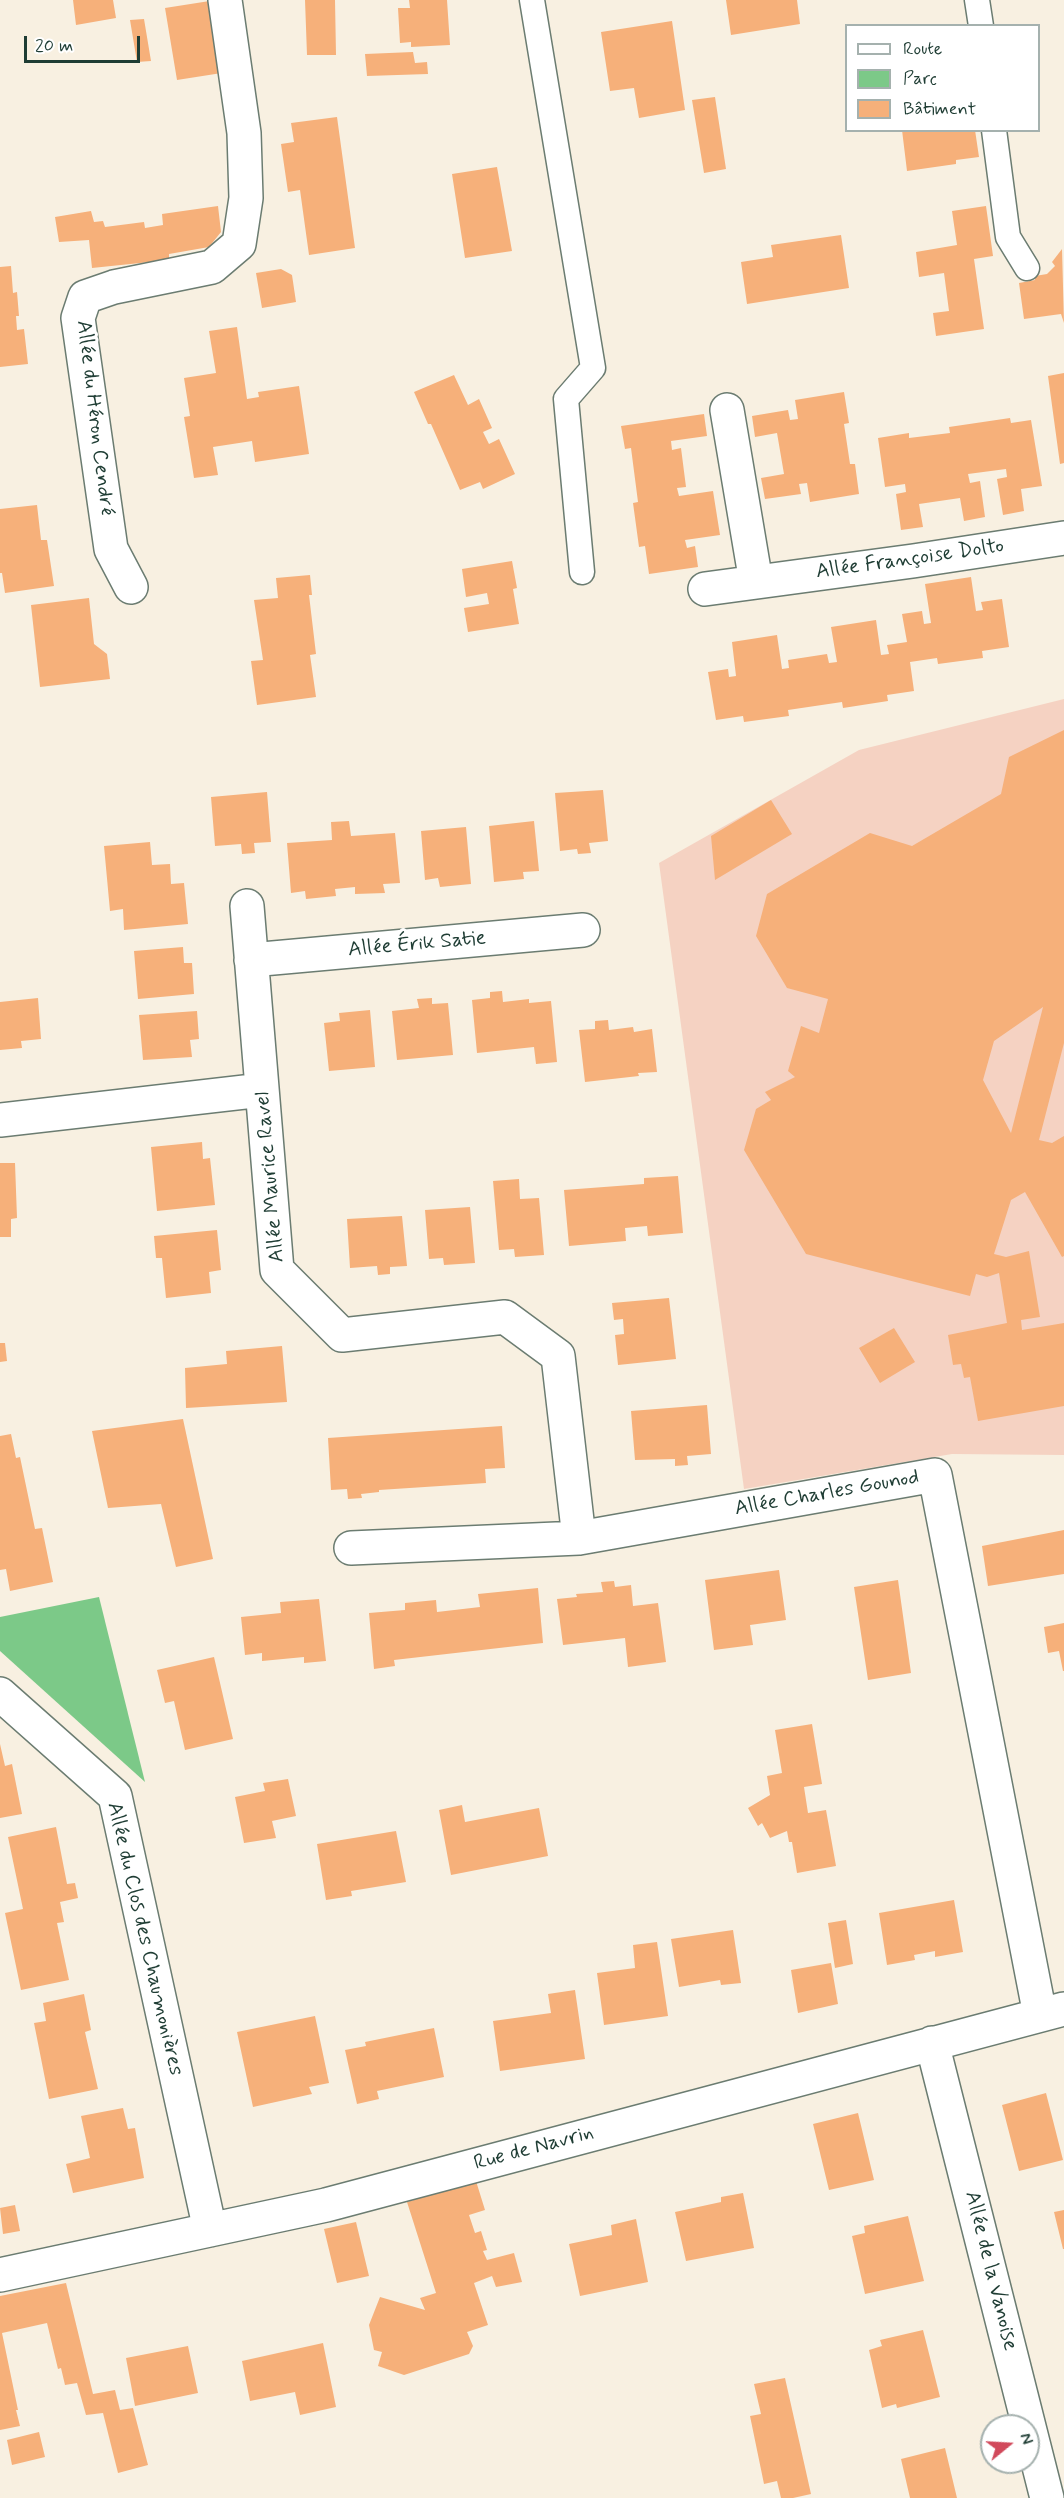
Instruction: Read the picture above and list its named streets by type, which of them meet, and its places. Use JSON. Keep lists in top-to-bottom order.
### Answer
{
  "streets": {
    "street": [
      "Allée du Héron Cendré",
      "Allée Françoise Dolto",
      "Allée Érik Satie",
      "Allée Maurice Ravel",
      "Allée Charles Gounod",
      "Allée du Clos des Chaumonières",
      "Rue de Navrin",
      "Allée de la Vanoise"
    ]
  },
  "crossings": [
    ["Allée Érik Satie", "Allée Maurice Ravel"],
    ["Allée Maurice Ravel", "Allée Charles Gounod"],
    ["Allée Charles Gounod", "Rue de Navrin"],
    ["Allée du Clos des Chaumonières", "Rue de Navrin"],
    ["Rue de Navrin", "Allée de la Vanoise"]
  ],
  "legend": ["Route", "Parc", "Bâtiment"],
  "scale_bar": "20 m",
  "north": "right"
}
